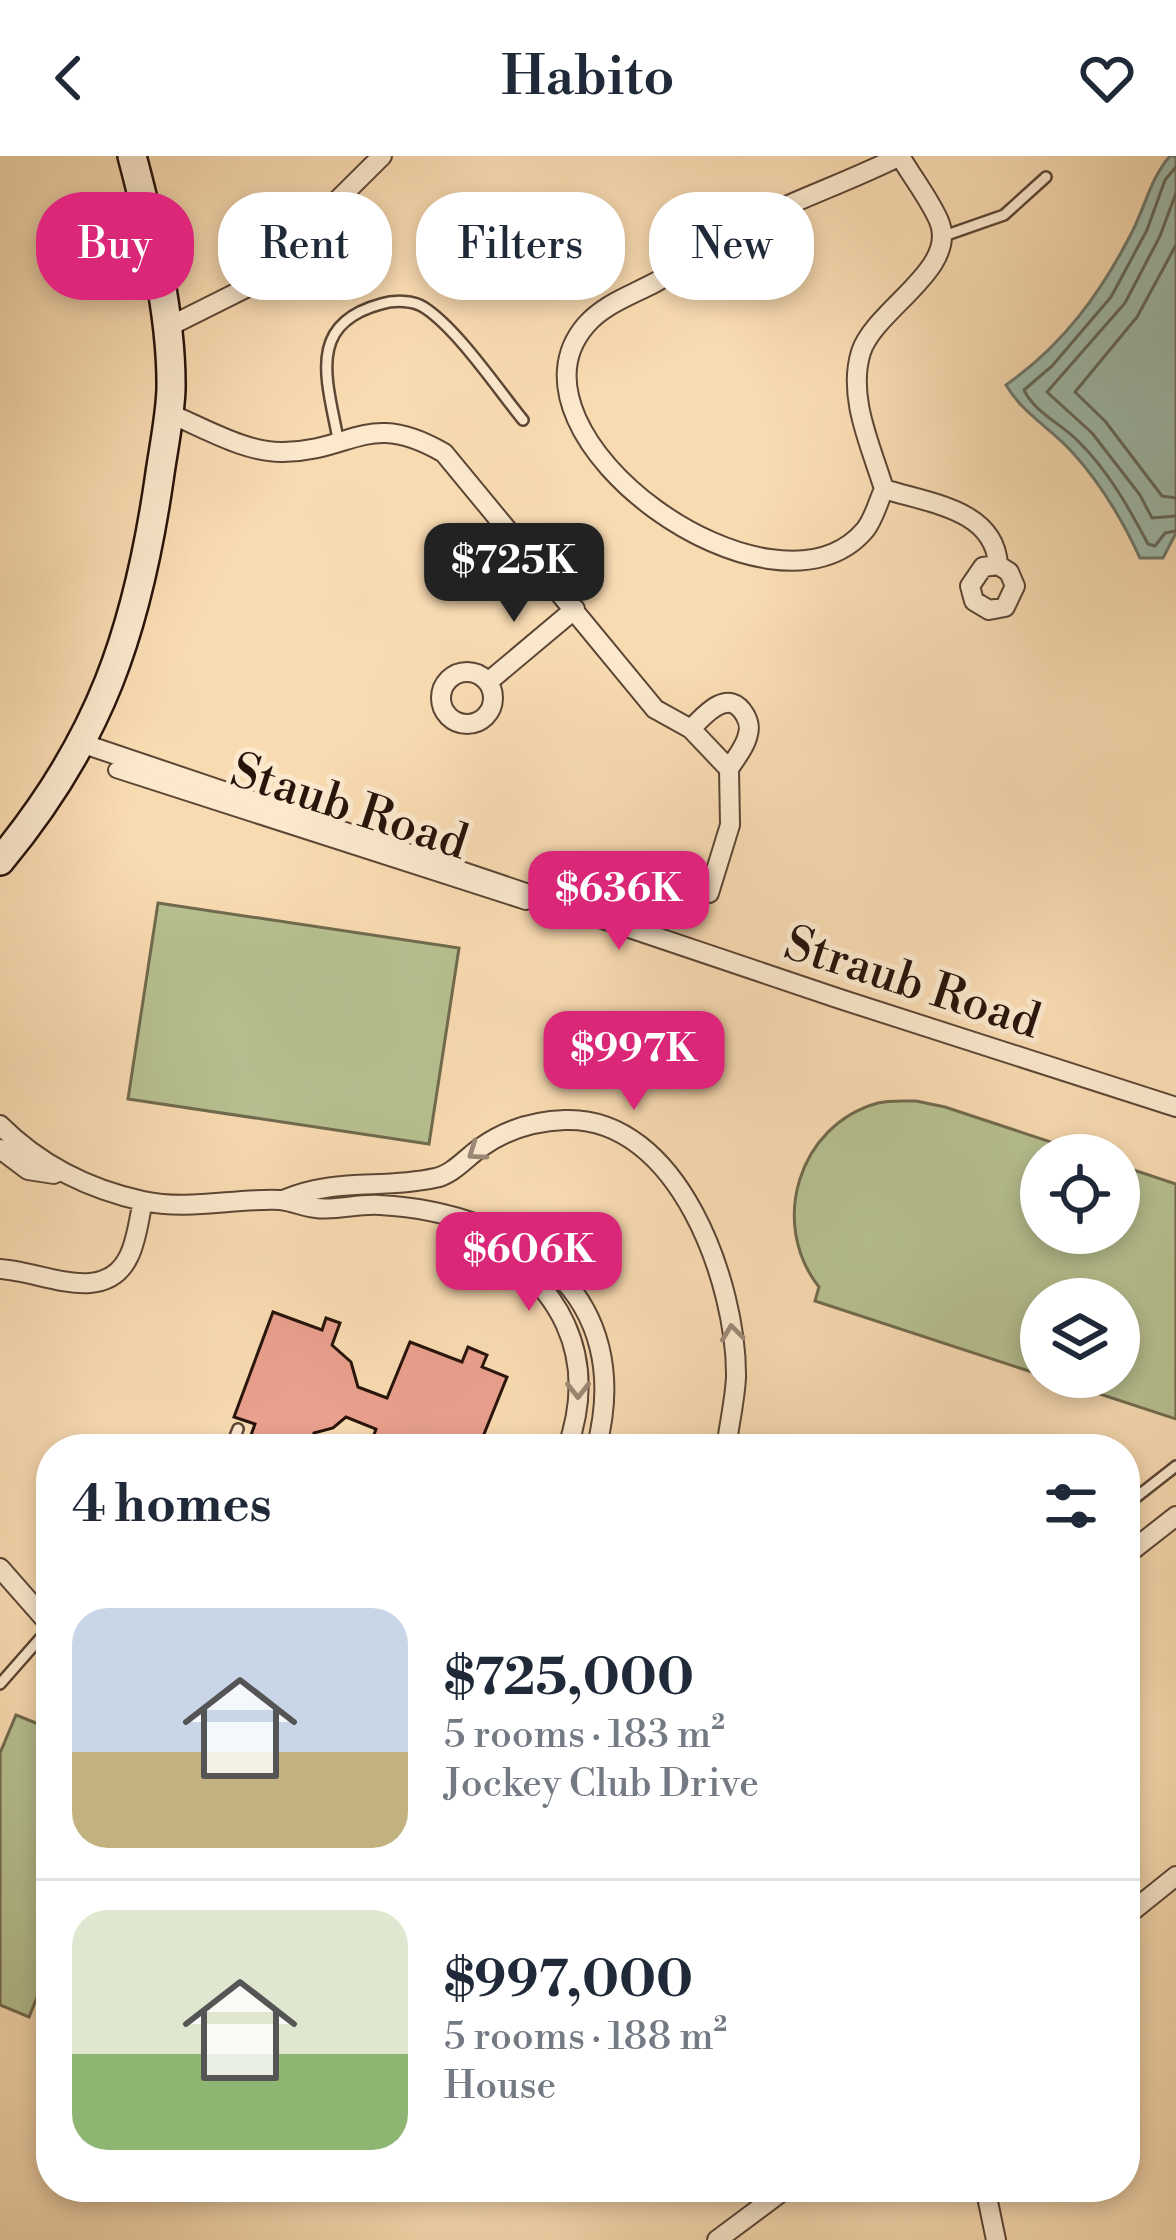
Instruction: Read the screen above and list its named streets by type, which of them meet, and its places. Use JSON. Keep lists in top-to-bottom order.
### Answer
{
  "streets": {
    "street": ["Staub Road", "Straub Road"]
  },
  "crossings": [
    ["Staub Road", "Straub Road"]
  ],
  "page": {
    "header": "Habito",
    "chip": [
      "Buy",
      "Rent",
      "Filters",
      "New"
    ],
    "price": [
      "$725K",
      "$636K",
      "$997K",
      "$606K"
    ],
    "heading": "4 homes",
    "list": [
      {
        "name": "$725,000",
        "note": "5 rooms · 183 m² · Jockey Club Drive"
      },
      {
        "name": "$997,000",
        "note": "5 rooms · 188 m² · House"
      }
    ]
  }
}
